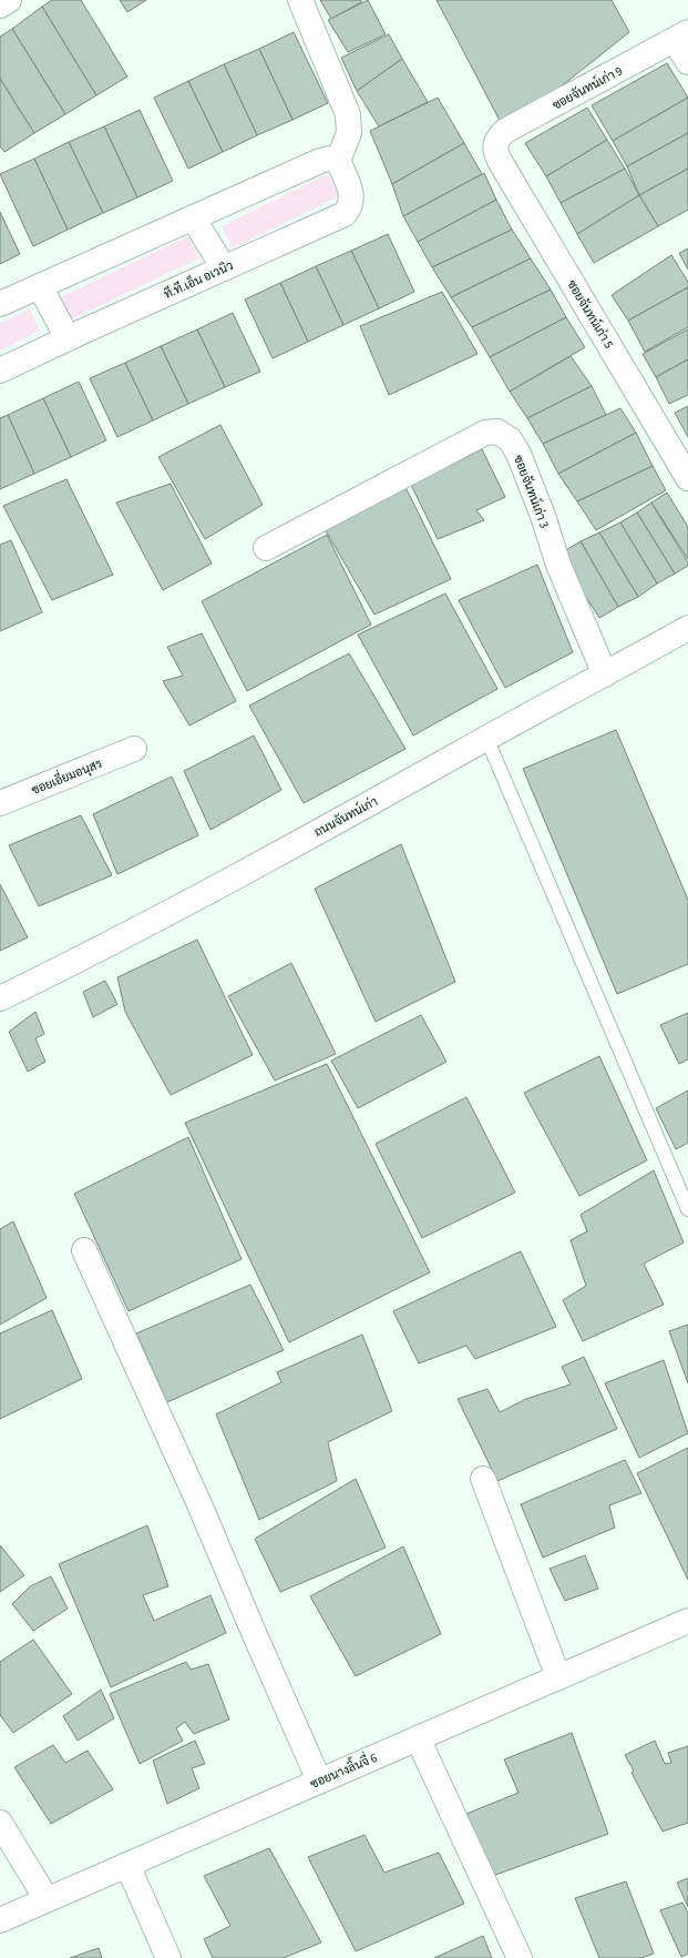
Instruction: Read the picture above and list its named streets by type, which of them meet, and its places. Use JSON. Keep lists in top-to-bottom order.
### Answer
{
  "streets": {
    "street": [
      "ซอยจันทน์เก่า 9",
      "ที.ที.เอ็น อเวนิว",
      "ซอยจันทน์เก่า 5",
      "ซอยจันทน์เก่า 3",
      "ซอยเอี่ยมอนุสร",
      "ถนนจันทน์เก่า",
      "ซอยนางลิ้นจี่ 6"
    ]
  },
  "crossings": [
    ["ซอยจันทน์เก่า 9", "ซอยจันทน์เก่า 5"],
    ["ซอยจันทน์เก่า 3", "ถนนจันทน์เก่า"]
  ]
}
